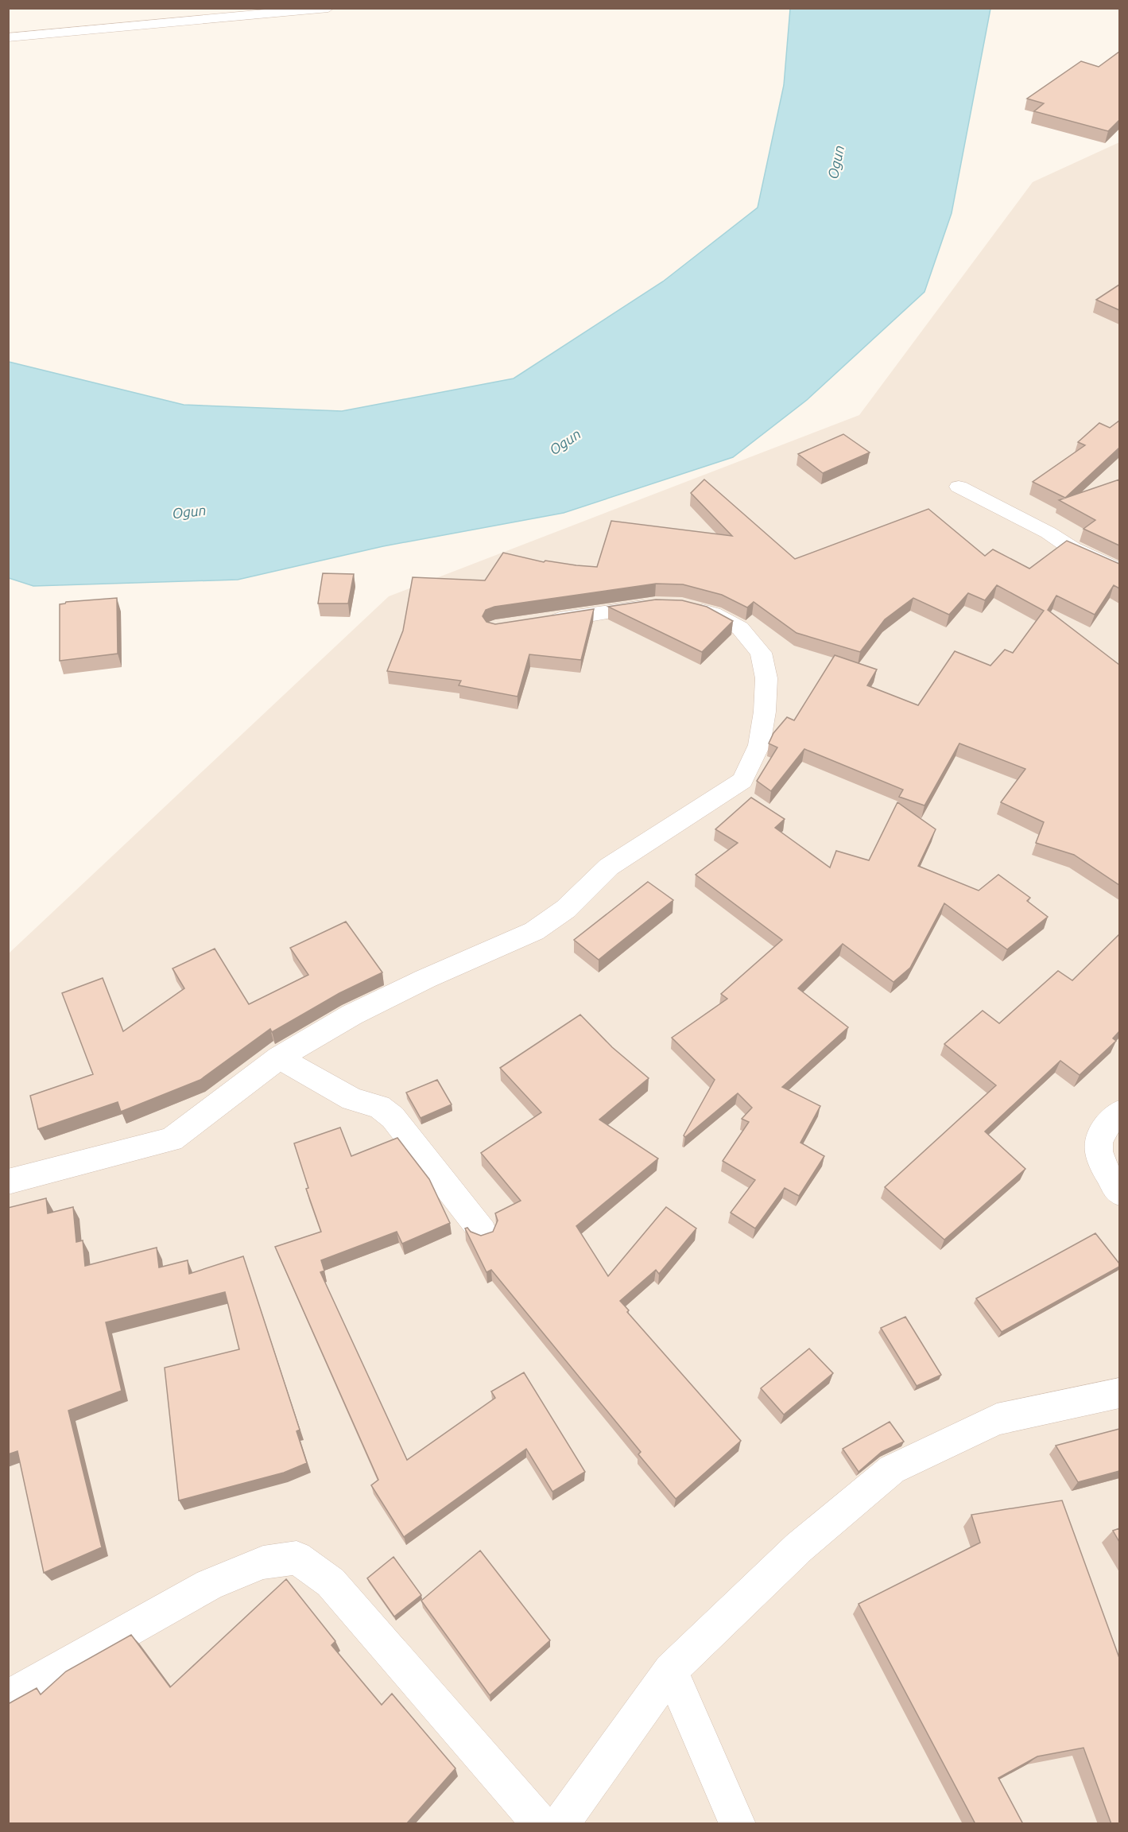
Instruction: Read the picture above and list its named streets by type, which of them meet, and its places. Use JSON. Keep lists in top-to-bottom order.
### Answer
{
  "water": ["Ogun"]
}
